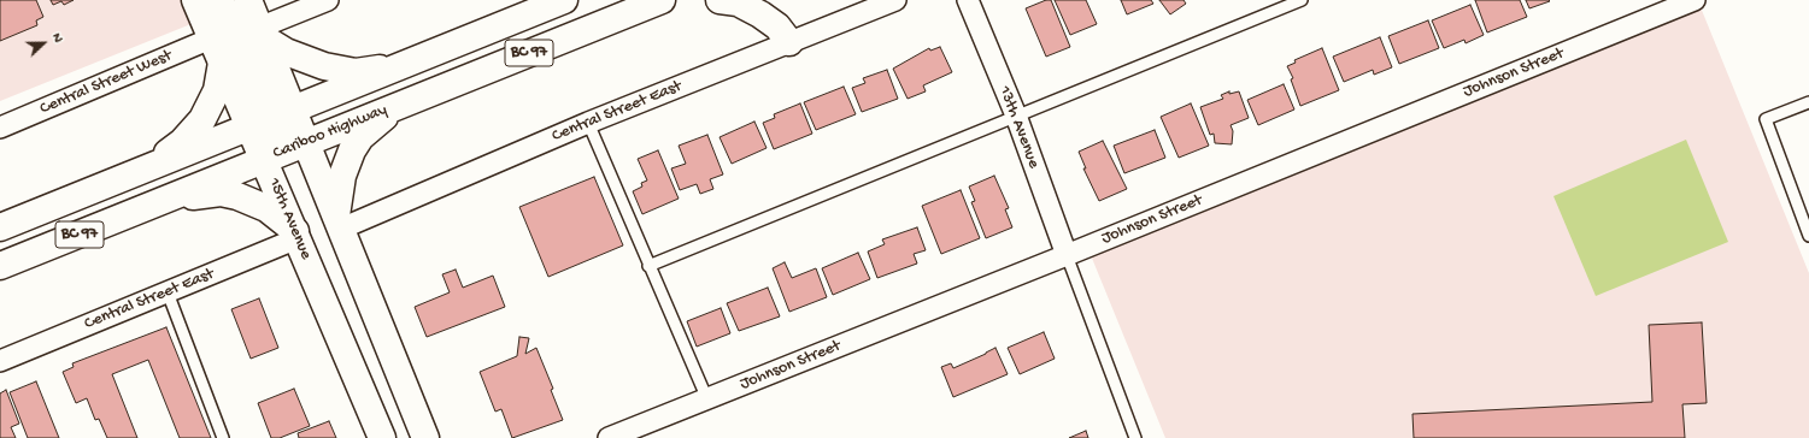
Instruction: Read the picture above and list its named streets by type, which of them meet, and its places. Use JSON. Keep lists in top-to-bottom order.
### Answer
{
  "streets": {
    "main road": ["BC 97", "Cariboo Highway", "15th Avenue"],
    "street": [
      "Johnson Street",
      "Central Street West",
      "Central Street East",
      "13th Avenue"
    ]
  },
  "crossings": [
    ["Johnson Street", "13th Avenue"],
    ["Central Street West", "15th Avenue"],
    ["Central Street East", "15th Avenue"],
    ["Cariboo Highway", "15th Avenue"]
  ],
  "north": "right"
}
